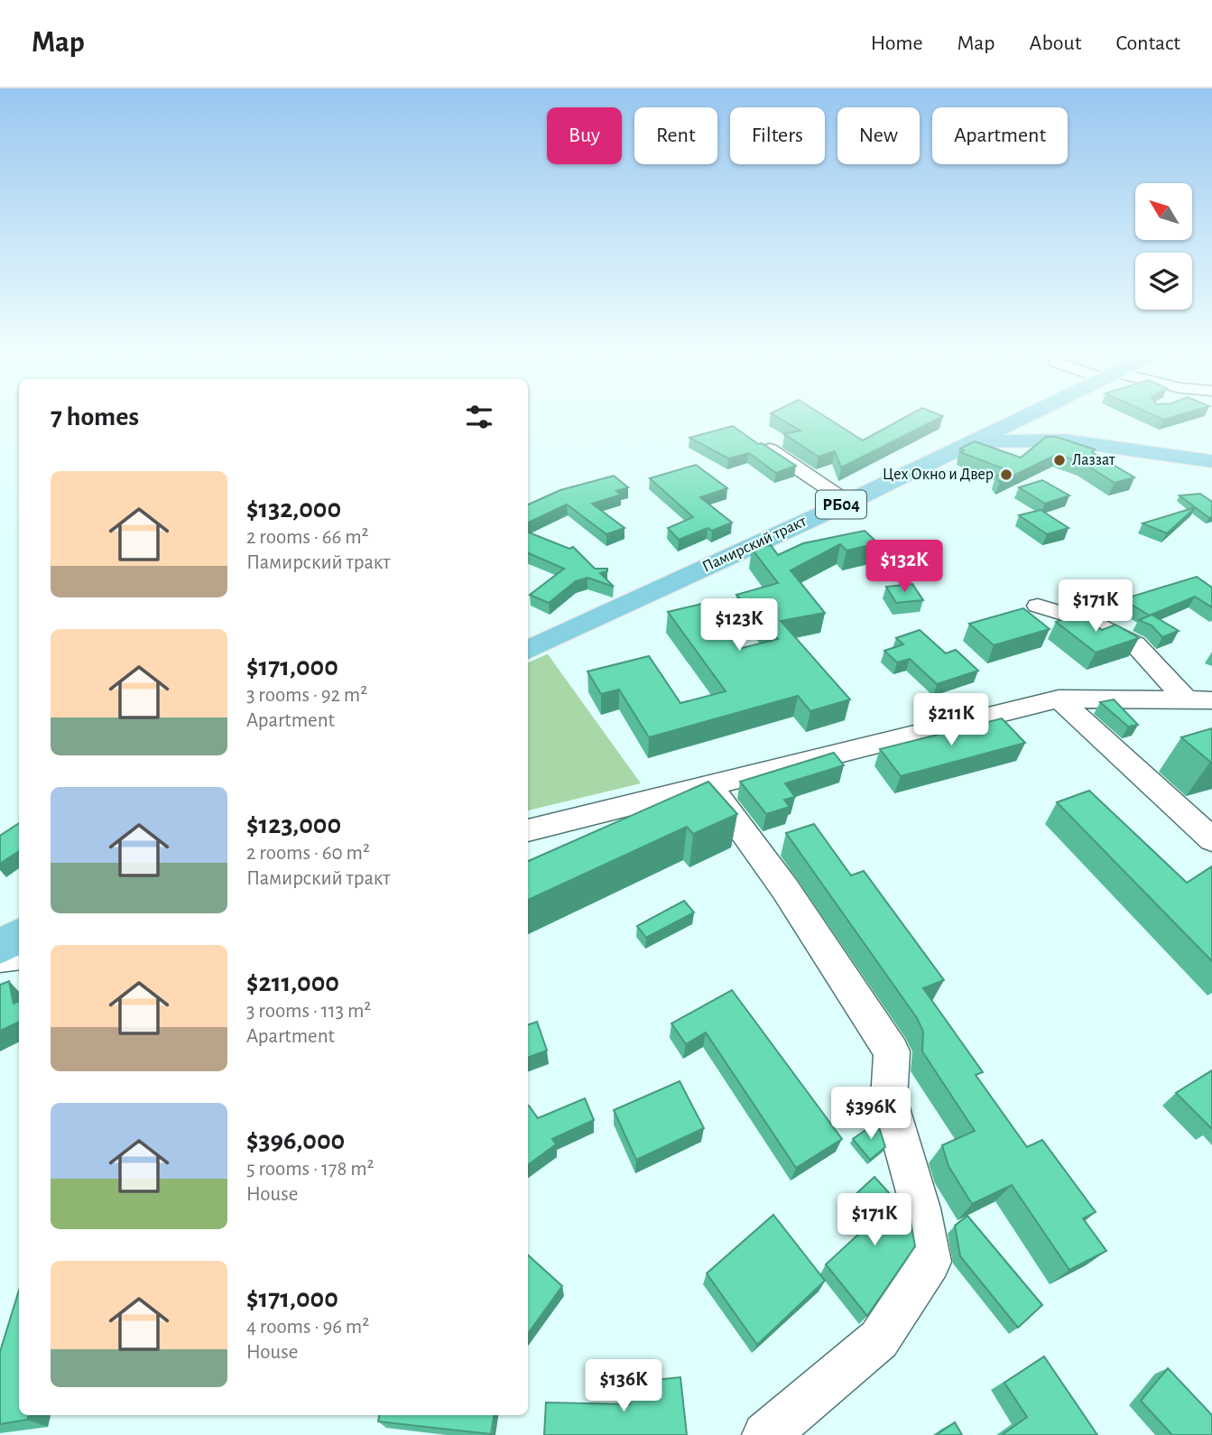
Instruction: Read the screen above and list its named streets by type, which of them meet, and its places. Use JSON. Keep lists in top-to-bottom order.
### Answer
{
  "streets": {
    "main road": ["РБ04", "Памирский тракт"]
  },
  "places": ["Лаззат", "Цех Окно и Двер"],
  "north": "top left",
  "page": {
    "header": "Map",
    "nav": [
      "Home",
      "Map",
      "About",
      "Contact"
    ],
    "chip": [
      "Buy",
      "Rent",
      "Filters",
      "New",
      "Apartment"
    ],
    "heading": "7 homes",
    "list": [
      {
        "name": "$132,000",
        "note": "2 rooms · 66 m² · Памирский тракт"
      },
      {
        "name": "$171,000",
        "note": "3 rooms · 92 m² · Apartment"
      },
      {
        "name": "$123,000",
        "note": "2 rooms · 60 m² · Памирский тракт"
      },
      {
        "name": "$211,000",
        "note": "3 rooms · 113 m² · Apartment"
      },
      {
        "name": "$396,000",
        "note": "5 rooms · 178 m² · House"
      },
      {
        "name": "$171,000",
        "note": "4 rooms · 96 m² · House"
      }
    ],
    "price": [
      "$132K",
      "$171K",
      "$123K",
      "$211K",
      "$396K",
      "$171K",
      "$136K"
    ]
  }
}
